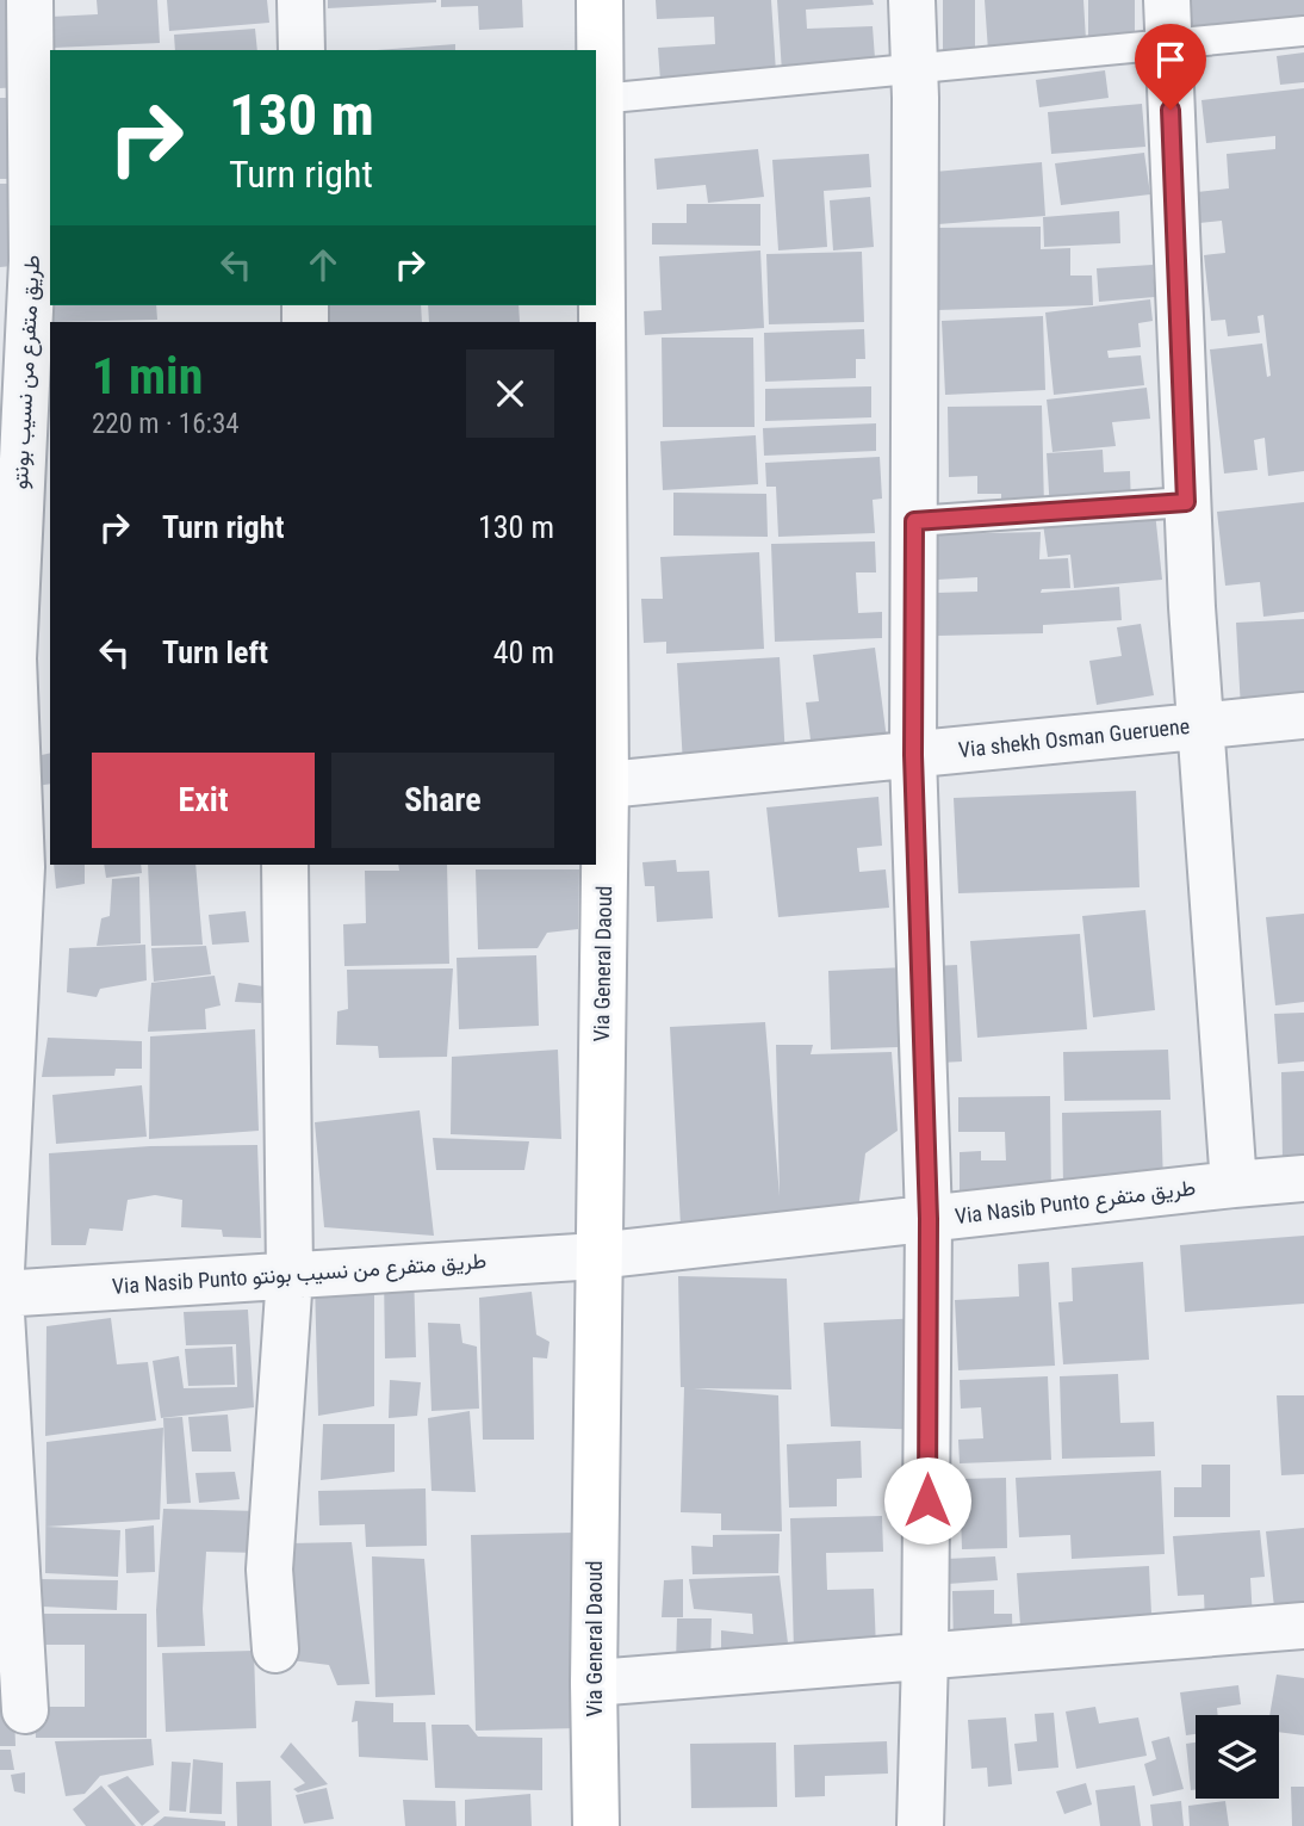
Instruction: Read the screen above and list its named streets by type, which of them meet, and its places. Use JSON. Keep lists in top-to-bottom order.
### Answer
{
  "streets": {
    "main road": ["Via General Daoud"],
    "street": [
      "طريق متفرع من نسيب بونتو",
      "Via shekh Osman Gueruene",
      "Via Nasib Punto طريق متفرع",
      "Via Nasib Punto طريق متفرع من نسيب بونتو"
    ]
  },
  "crossings": [
    ["طريق متفرع من نسيب بونتو", "Via Nasib Punto طريق متفرع من نسيب بونتو"],
    ["Via shekh Osman Gueruene", "Via General Daoud"],
    ["Via General Daoud", "Via Nasib Punto طريق متفرع"],
    ["Via General Daoud", "Via Nasib Punto طريق متفرع من نسيب بونتو"],
    ["Via Nasib Punto طريق متفرع", "Via Nasib Punto طريق متفرع من نسيب بونتو"]
  ],
  "page": {
    "turn": ["130 m", "Turn right"],
    "heading": ["1 min", "220 m · 16:34"],
    "list": [
      {
        "name": "Turn right",
        "value": "130 m"
      },
      {
        "name": "Turn left",
        "value": "40 m"
      }
    ],
    "buttons": ["Exit", "Share"]
  }
}
